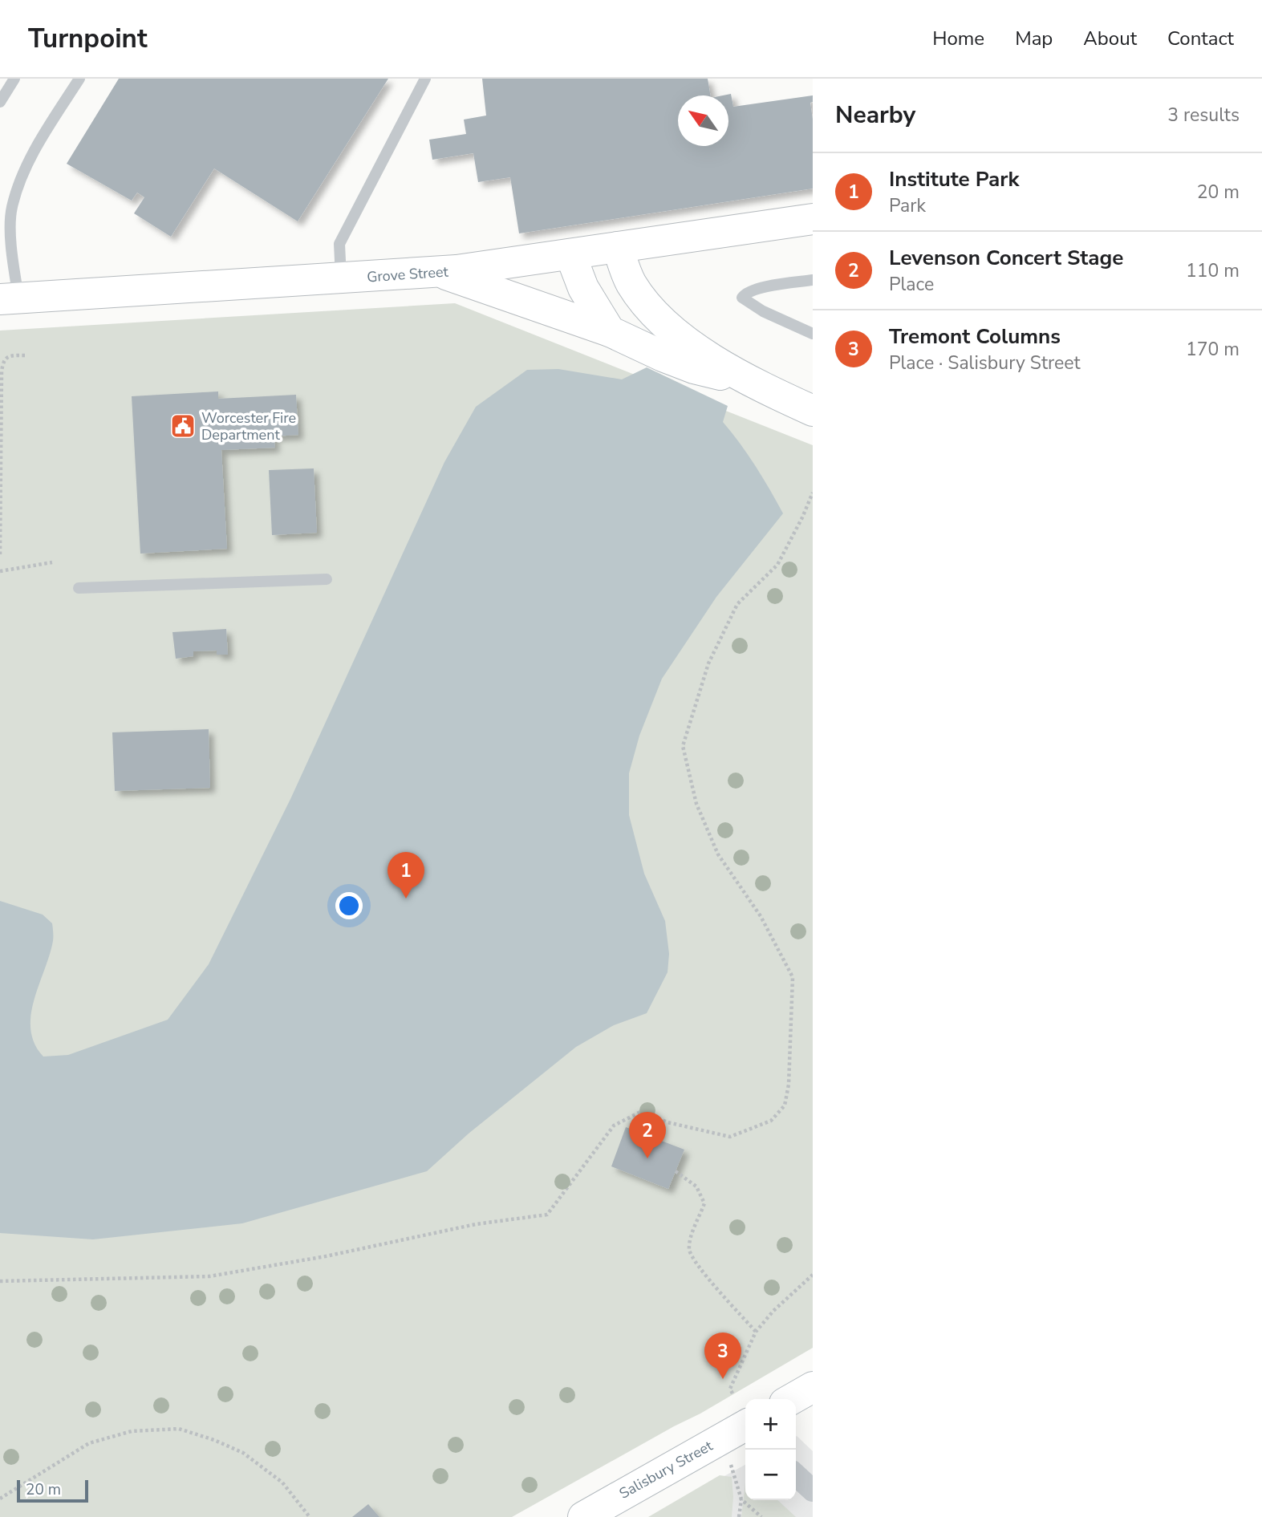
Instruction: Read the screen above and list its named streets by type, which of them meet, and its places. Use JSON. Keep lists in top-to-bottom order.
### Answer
{
  "streets": {
    "main road": ["Grove Street", "Salisbury Street"]
  },
  "places": {
    "public building": ["Worcester Fire Department"]
  },
  "scale_bar": "20 m",
  "north": "top left",
  "page": {
    "header": "Turnpoint",
    "nav": [
      "Home",
      "Map",
      "About",
      "Contact"
    ],
    "heading": ["Nearby", "3 results"],
    "list": [
      {
        "mark": "1",
        "name": "Institute Park",
        "note": "Park",
        "value": "20 m"
      },
      {
        "mark": "2",
        "name": "Levenson Concert Stage",
        "note": "Place",
        "value": "110 m"
      },
      {
        "mark": "3",
        "name": "Tremont Columns",
        "note": "Place · Salisbury Street",
        "value": "170 m"
      }
    ],
    "pins": ["1", "2", "3"],
    "map_buttons": ["+", "−"],
    "scale": "20 m"
  }
}
